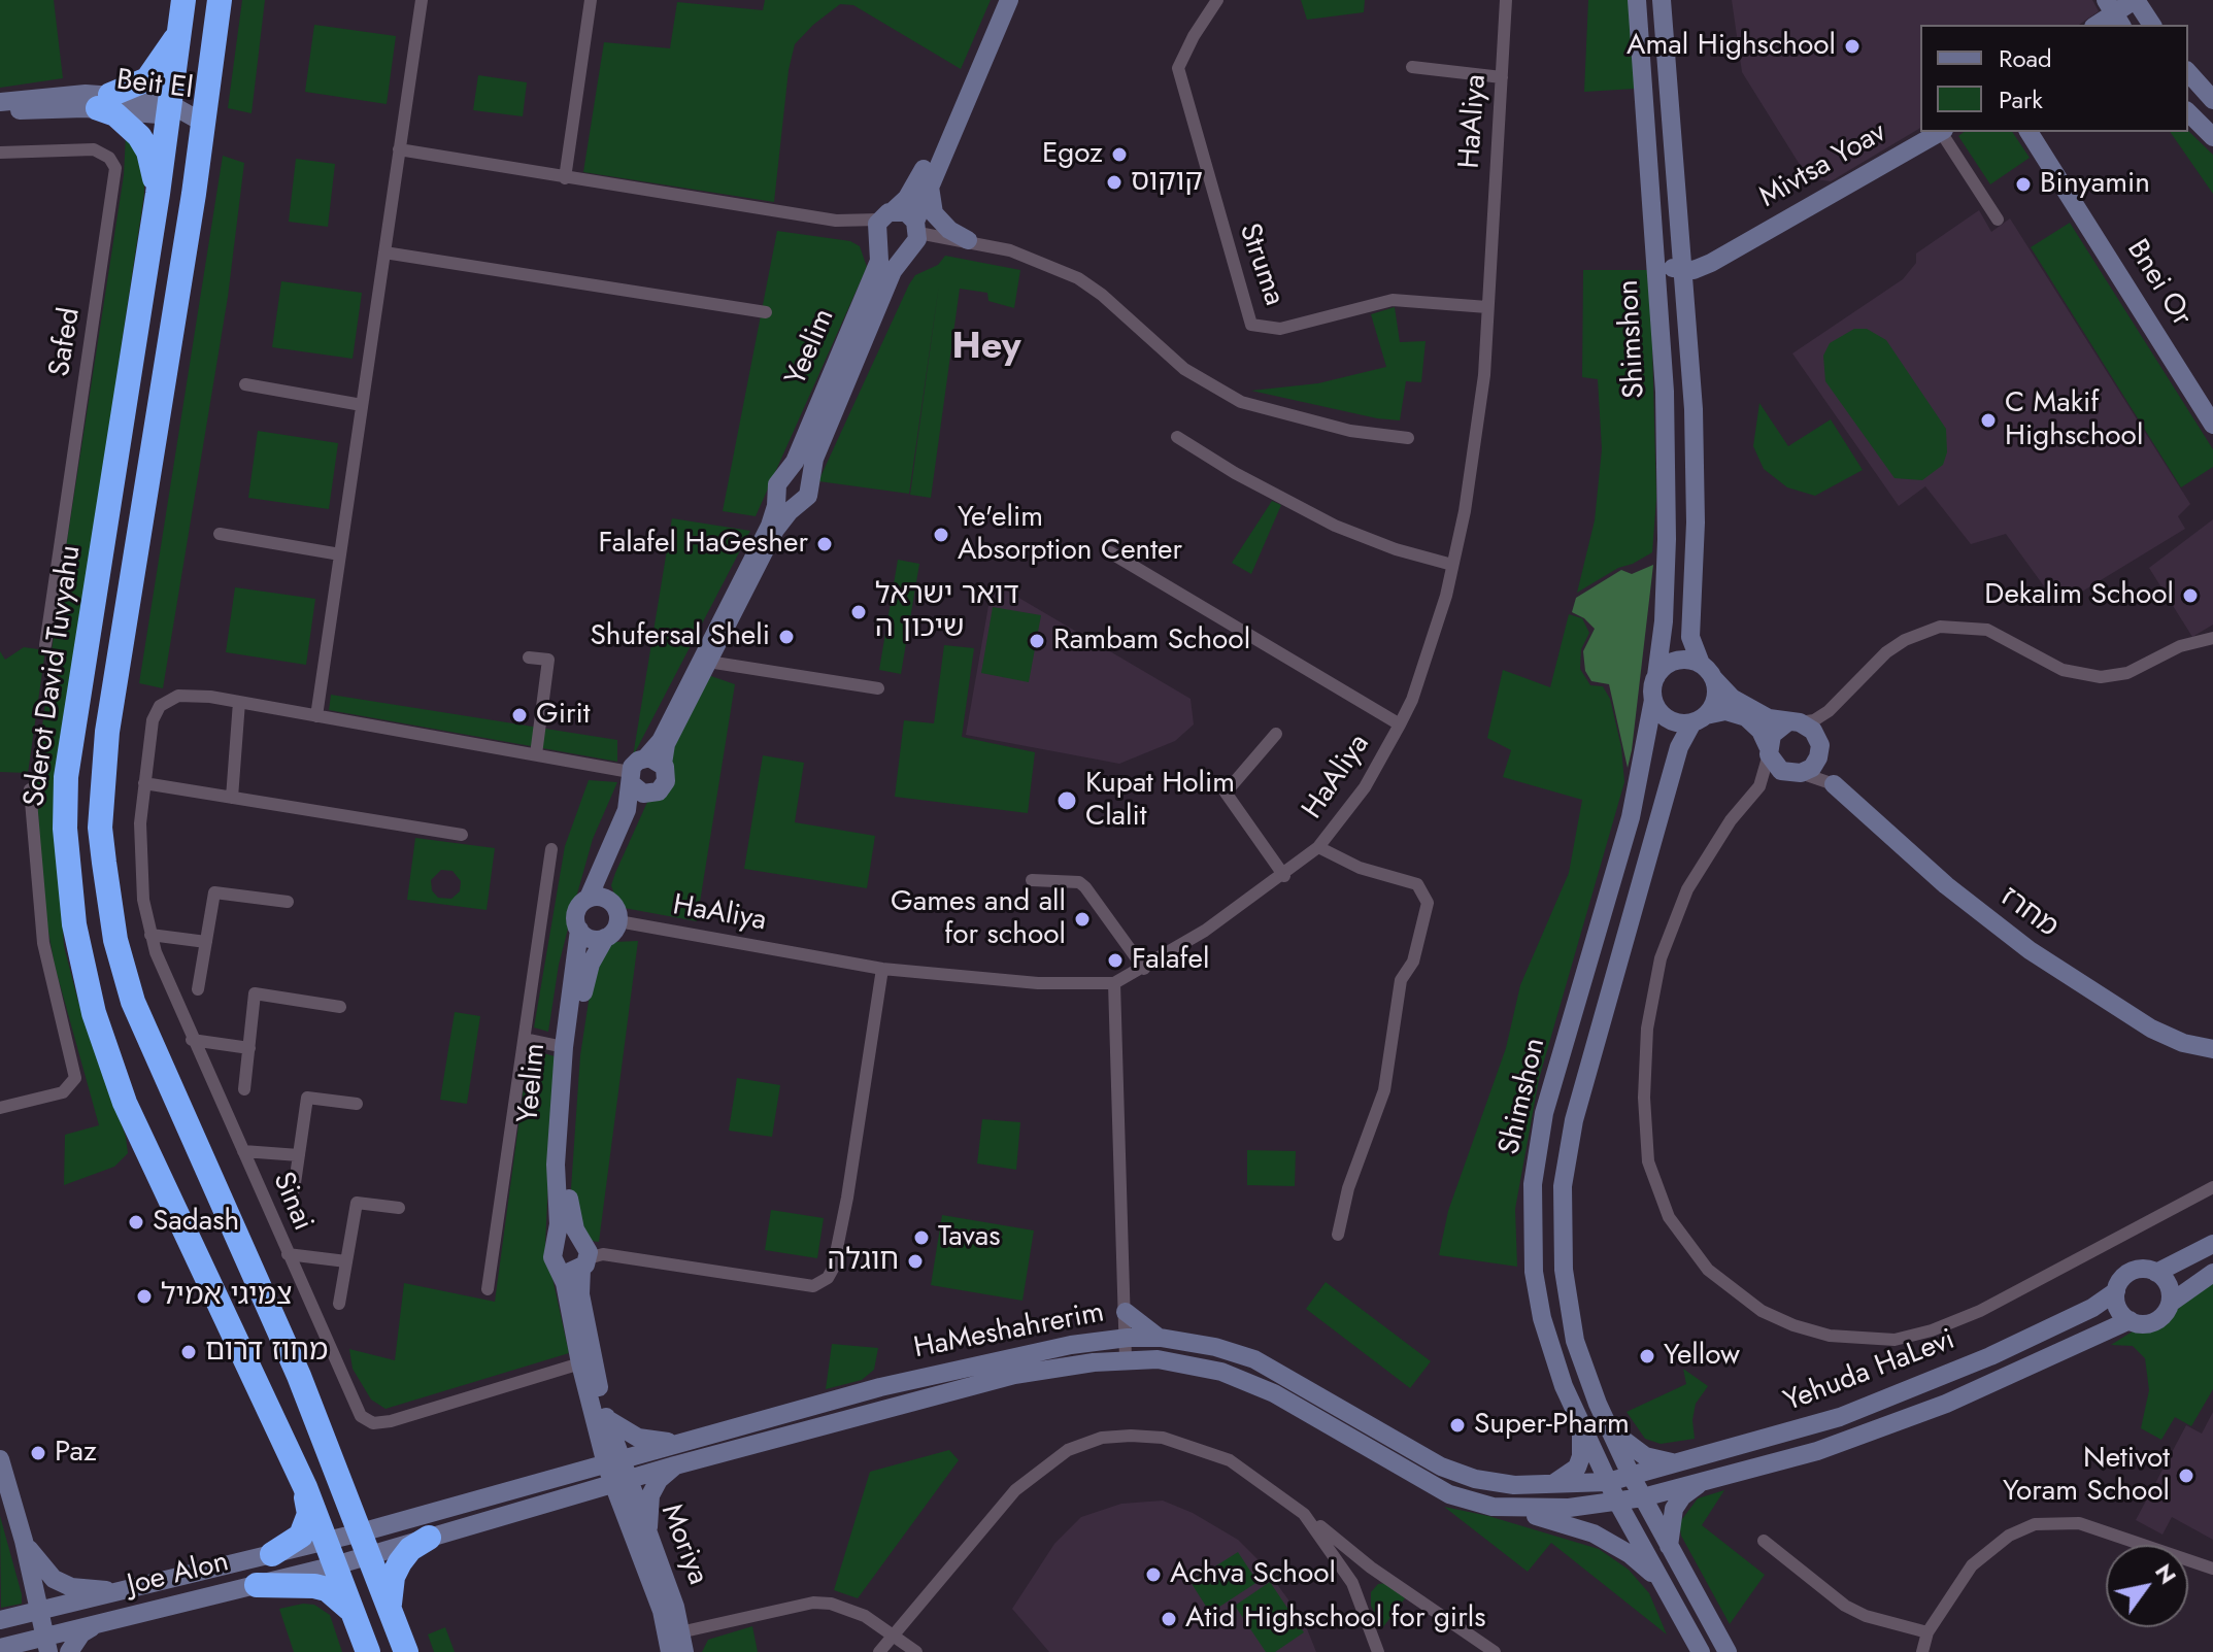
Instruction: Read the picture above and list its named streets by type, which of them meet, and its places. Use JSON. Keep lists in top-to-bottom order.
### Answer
{
  "streets": {
    "highway": ["Sderot David Tuvyahu"],
    "main road": [
      "Beit El",
      "Mivtsa Yoav",
      "Bnei Or",
      "Shimshon",
      "Yeelim",
      "מחרז",
      "HaMeshahrerim",
      "Yehuda HaLevi",
      "Moriya",
      "Joe Alon"
    ],
    "street": [
      "HaAliya",
      "Struma",
      "Safed",
      "Sinai"
    ]
  },
  "crossings": [
    ["Beit El", "Sderot David Tuvyahu"],
    ["HaAliya", "Struma"],
    ["HaAliya", "Yeelim"],
    ["Mivtsa Yoav", "Shimshon"],
    ["Shimshon", "HaMeshahrerim"],
    ["Shimshon", "Yehuda HaLevi"],
    ["Sderot David Tuvyahu", "Joe Alon"],
    ["HaMeshahrerim", "Yehuda HaLevi"],
    ["HaMeshahrerim", "Moriya"],
    ["HaMeshahrerim", "Joe Alon"]
  ],
  "districts": ["Hey"],
  "places": [
    "Amal Highschool",
    "Egoz",
    "קוקוס",
    "Binyamin",
    "C Makif Highschool",
    "Ye'elim Absorption Center",
    "Falafel HaGesher",
    "Dekalim School",
    "דואר ישראל שיכון ה",
    "Shufersal Sheli",
    "Rambam School",
    "Girit",
    "Kupat Holim Clalit",
    "Games and all for school",
    "Falafel",
    "Sadash",
    "Tavas",
    "חוגלה",
    "צמיגי אמיל",
    "מחוז דרום",
    "Yellow",
    "Super-Pharm",
    "Paz",
    "Netivot Yoram School",
    "Achva School",
    "Atid Highschool for girls"
  ],
  "legend": ["Road", "Park"],
  "north": "top right"
}
